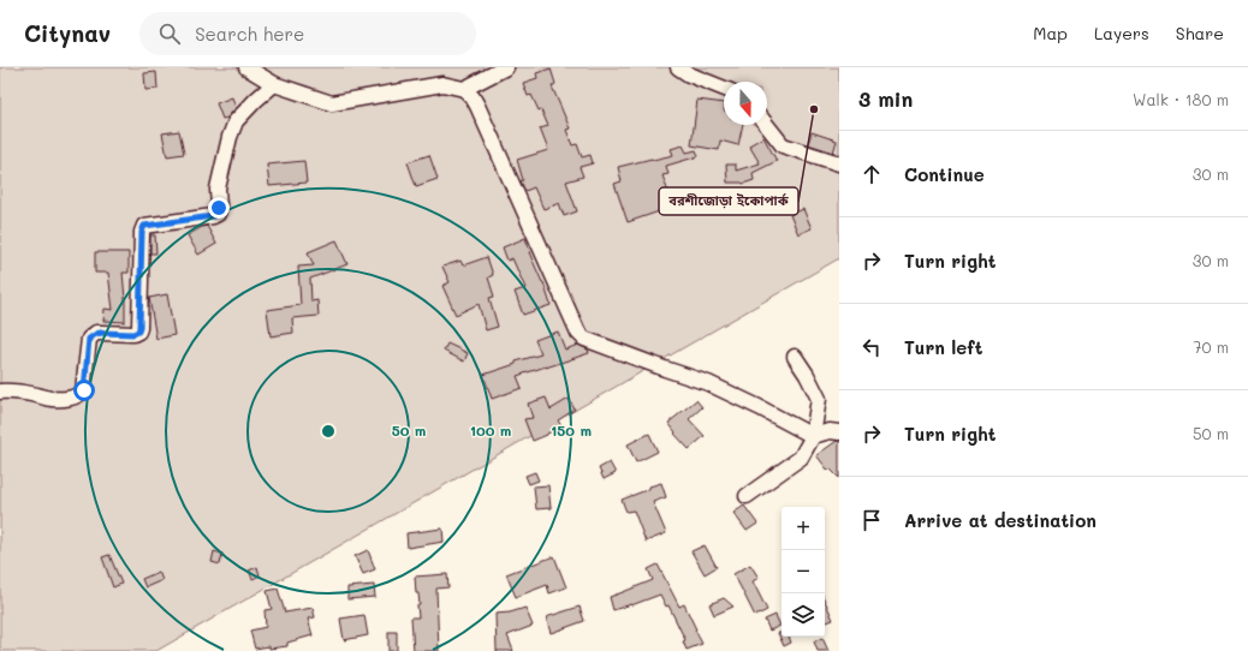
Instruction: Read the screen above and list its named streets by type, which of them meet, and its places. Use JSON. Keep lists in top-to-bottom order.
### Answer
{
  "places": ["বরশীজোড়া ইকোপার্ক"],
  "north": "bottom",
  "page": {
    "header": "Citynav",
    "search": "Search here",
    "nav": ["Map", "Layers", "Share"],
    "heading": ["3 min", "Walk · 180 m"],
    "list": [
      ["Continue", "30 m"],
      ["Turn right", "30 m"],
      ["Turn left", "70 m"],
      ["Turn right", "50 m"],
      "Arrive at destination"
    ],
    "map_buttons": ["+", "−"]
  },
  "rings": ["50 m", "100 m", "150 m"]
}
